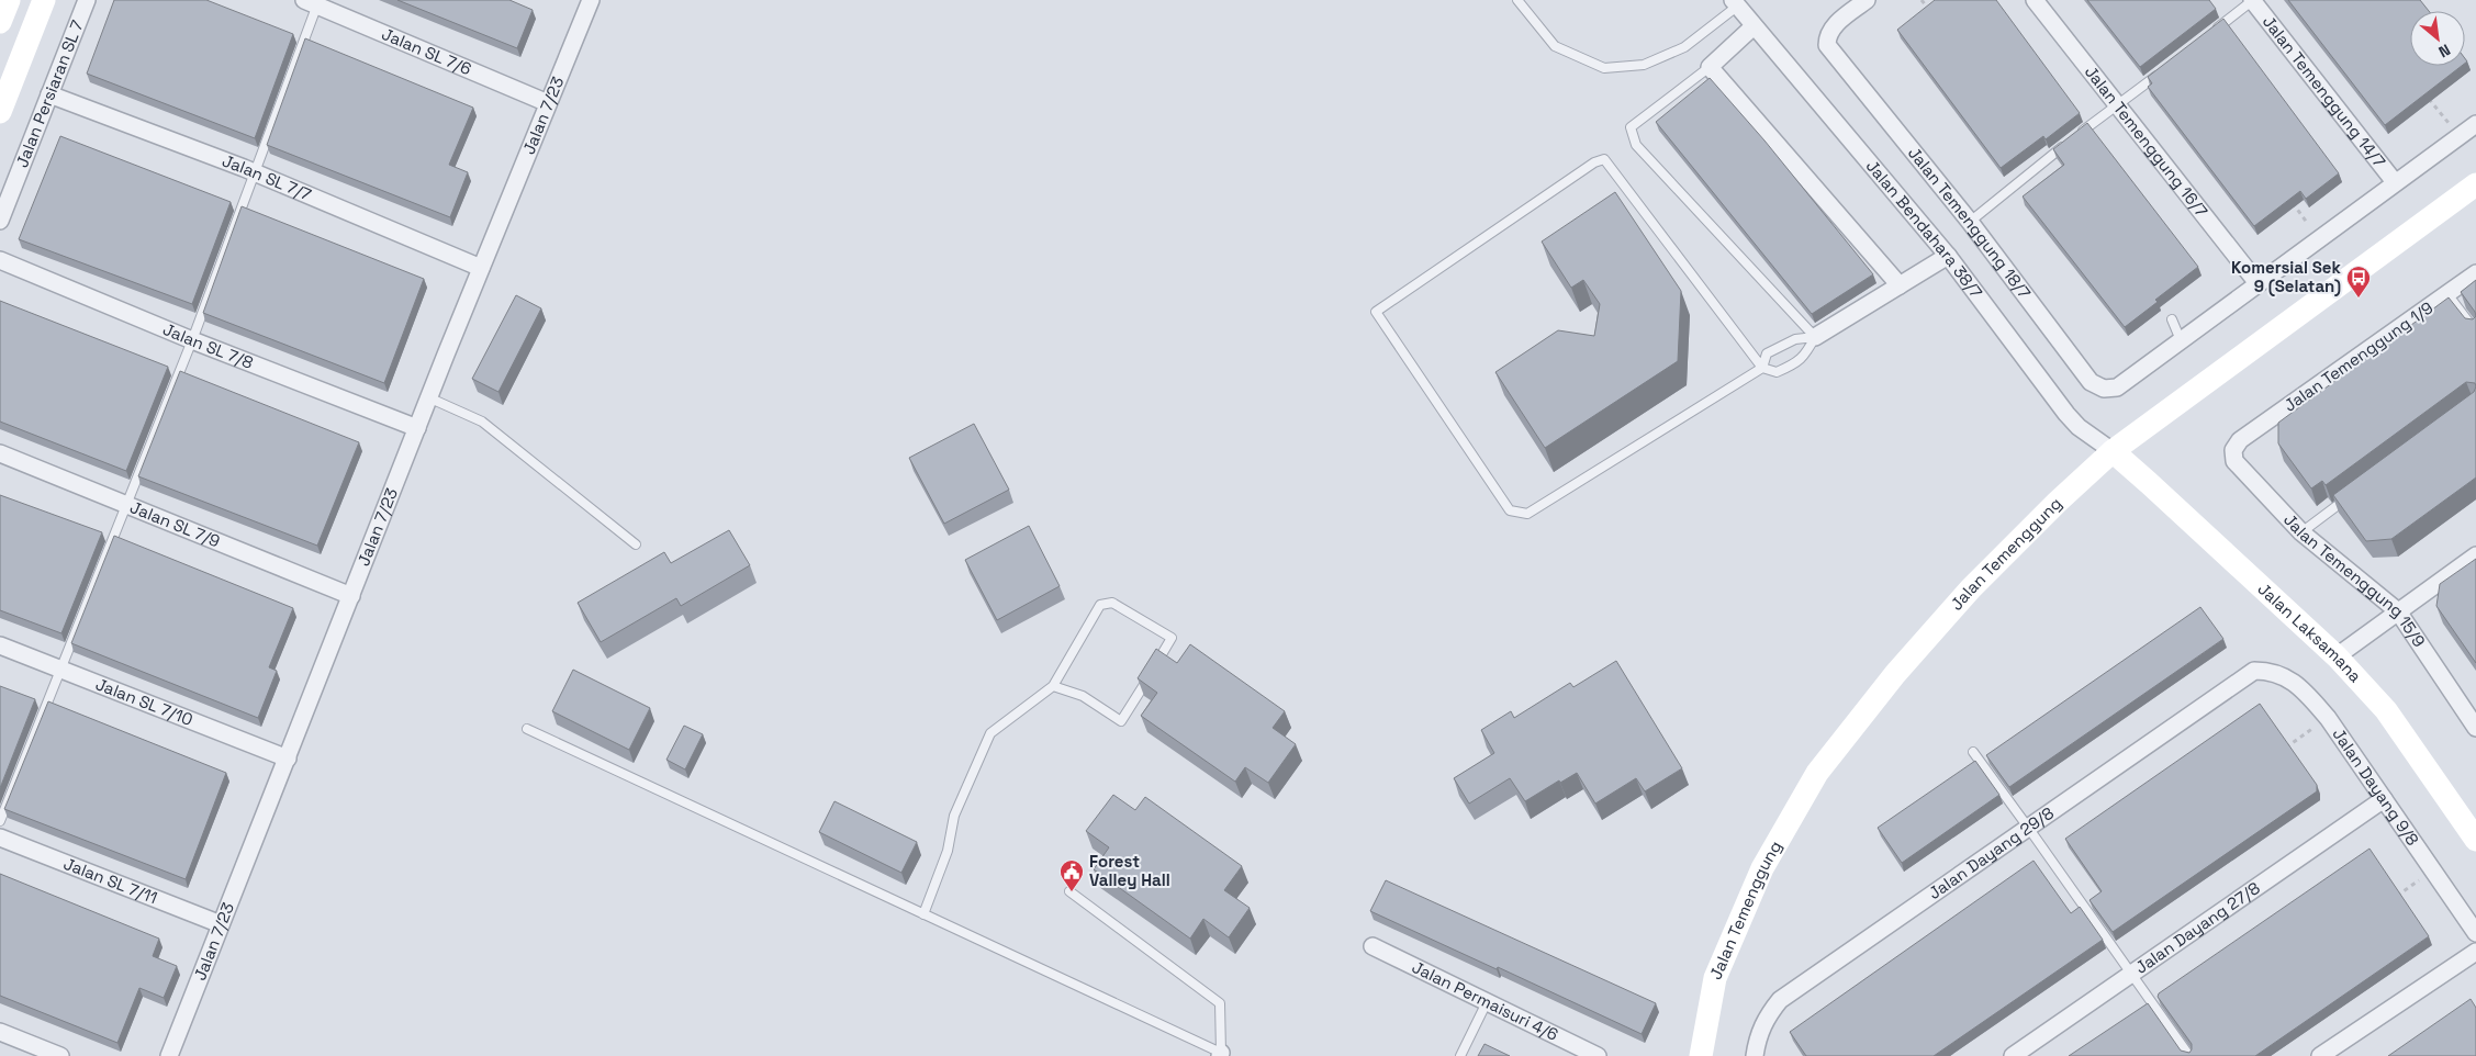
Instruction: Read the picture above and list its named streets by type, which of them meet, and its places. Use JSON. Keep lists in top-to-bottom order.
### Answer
{
  "streets": {
    "street": [
      "Jalan SL 7/6",
      "Jalan Temenggung 14/7",
      "Jalan Persiaran SL 7",
      "Jalan 7/23",
      "Jalan Temenggung 16/7",
      "Jalan SL 7/7",
      "Jalan Temenggung 18/7",
      "Jalan Bendahara 38/7",
      "Jalan SL 7/8",
      "Jalan Temenggung 1/9",
      "Jalan SL 7/9",
      "Jalan Temenggung",
      "Jalan Temenggung 15/9",
      "Jalan Laksamana",
      "Jalan SL 7/10",
      "Jalan Dayang 9/8",
      "Jalan Dayang 29/8",
      "Jalan SL 7/11",
      "Jalan Dayang 27/8",
      "Jalan Permaisuri 4/6"
    ]
  },
  "crossings": [
    ["Jalan SL 7/6", "Jalan 7/23"],
    ["Jalan Persiaran SL 7", "Jalan SL 7/7"],
    ["Jalan 7/23", "Jalan SL 7/7"],
    ["Jalan 7/23", "Jalan SL 7/8"],
    ["Jalan 7/23", "Jalan SL 7/9"],
    ["Jalan 7/23", "Jalan SL 7/10"],
    ["Jalan 7/23", "Jalan SL 7/11"],
    ["Jalan Bendahara 38/7", "Jalan Temenggung"],
    ["Jalan Bendahara 38/7", "Jalan Laksamana"],
    ["Jalan Temenggung 1/9", "Jalan Temenggung 15/9"],
    ["Jalan Temenggung", "Jalan Laksamana"],
    ["Jalan Dayang 9/8", "Jalan Dayang 29/8"],
    ["Jalan Dayang 9/8", "Jalan Dayang 27/8"]
  ],
  "places": {
    "bus stop": ["Komersial Sek 9 (Selatan)"],
    "public building": ["Forest Valley Hall"]
  },
  "north": "bottom right"
}
